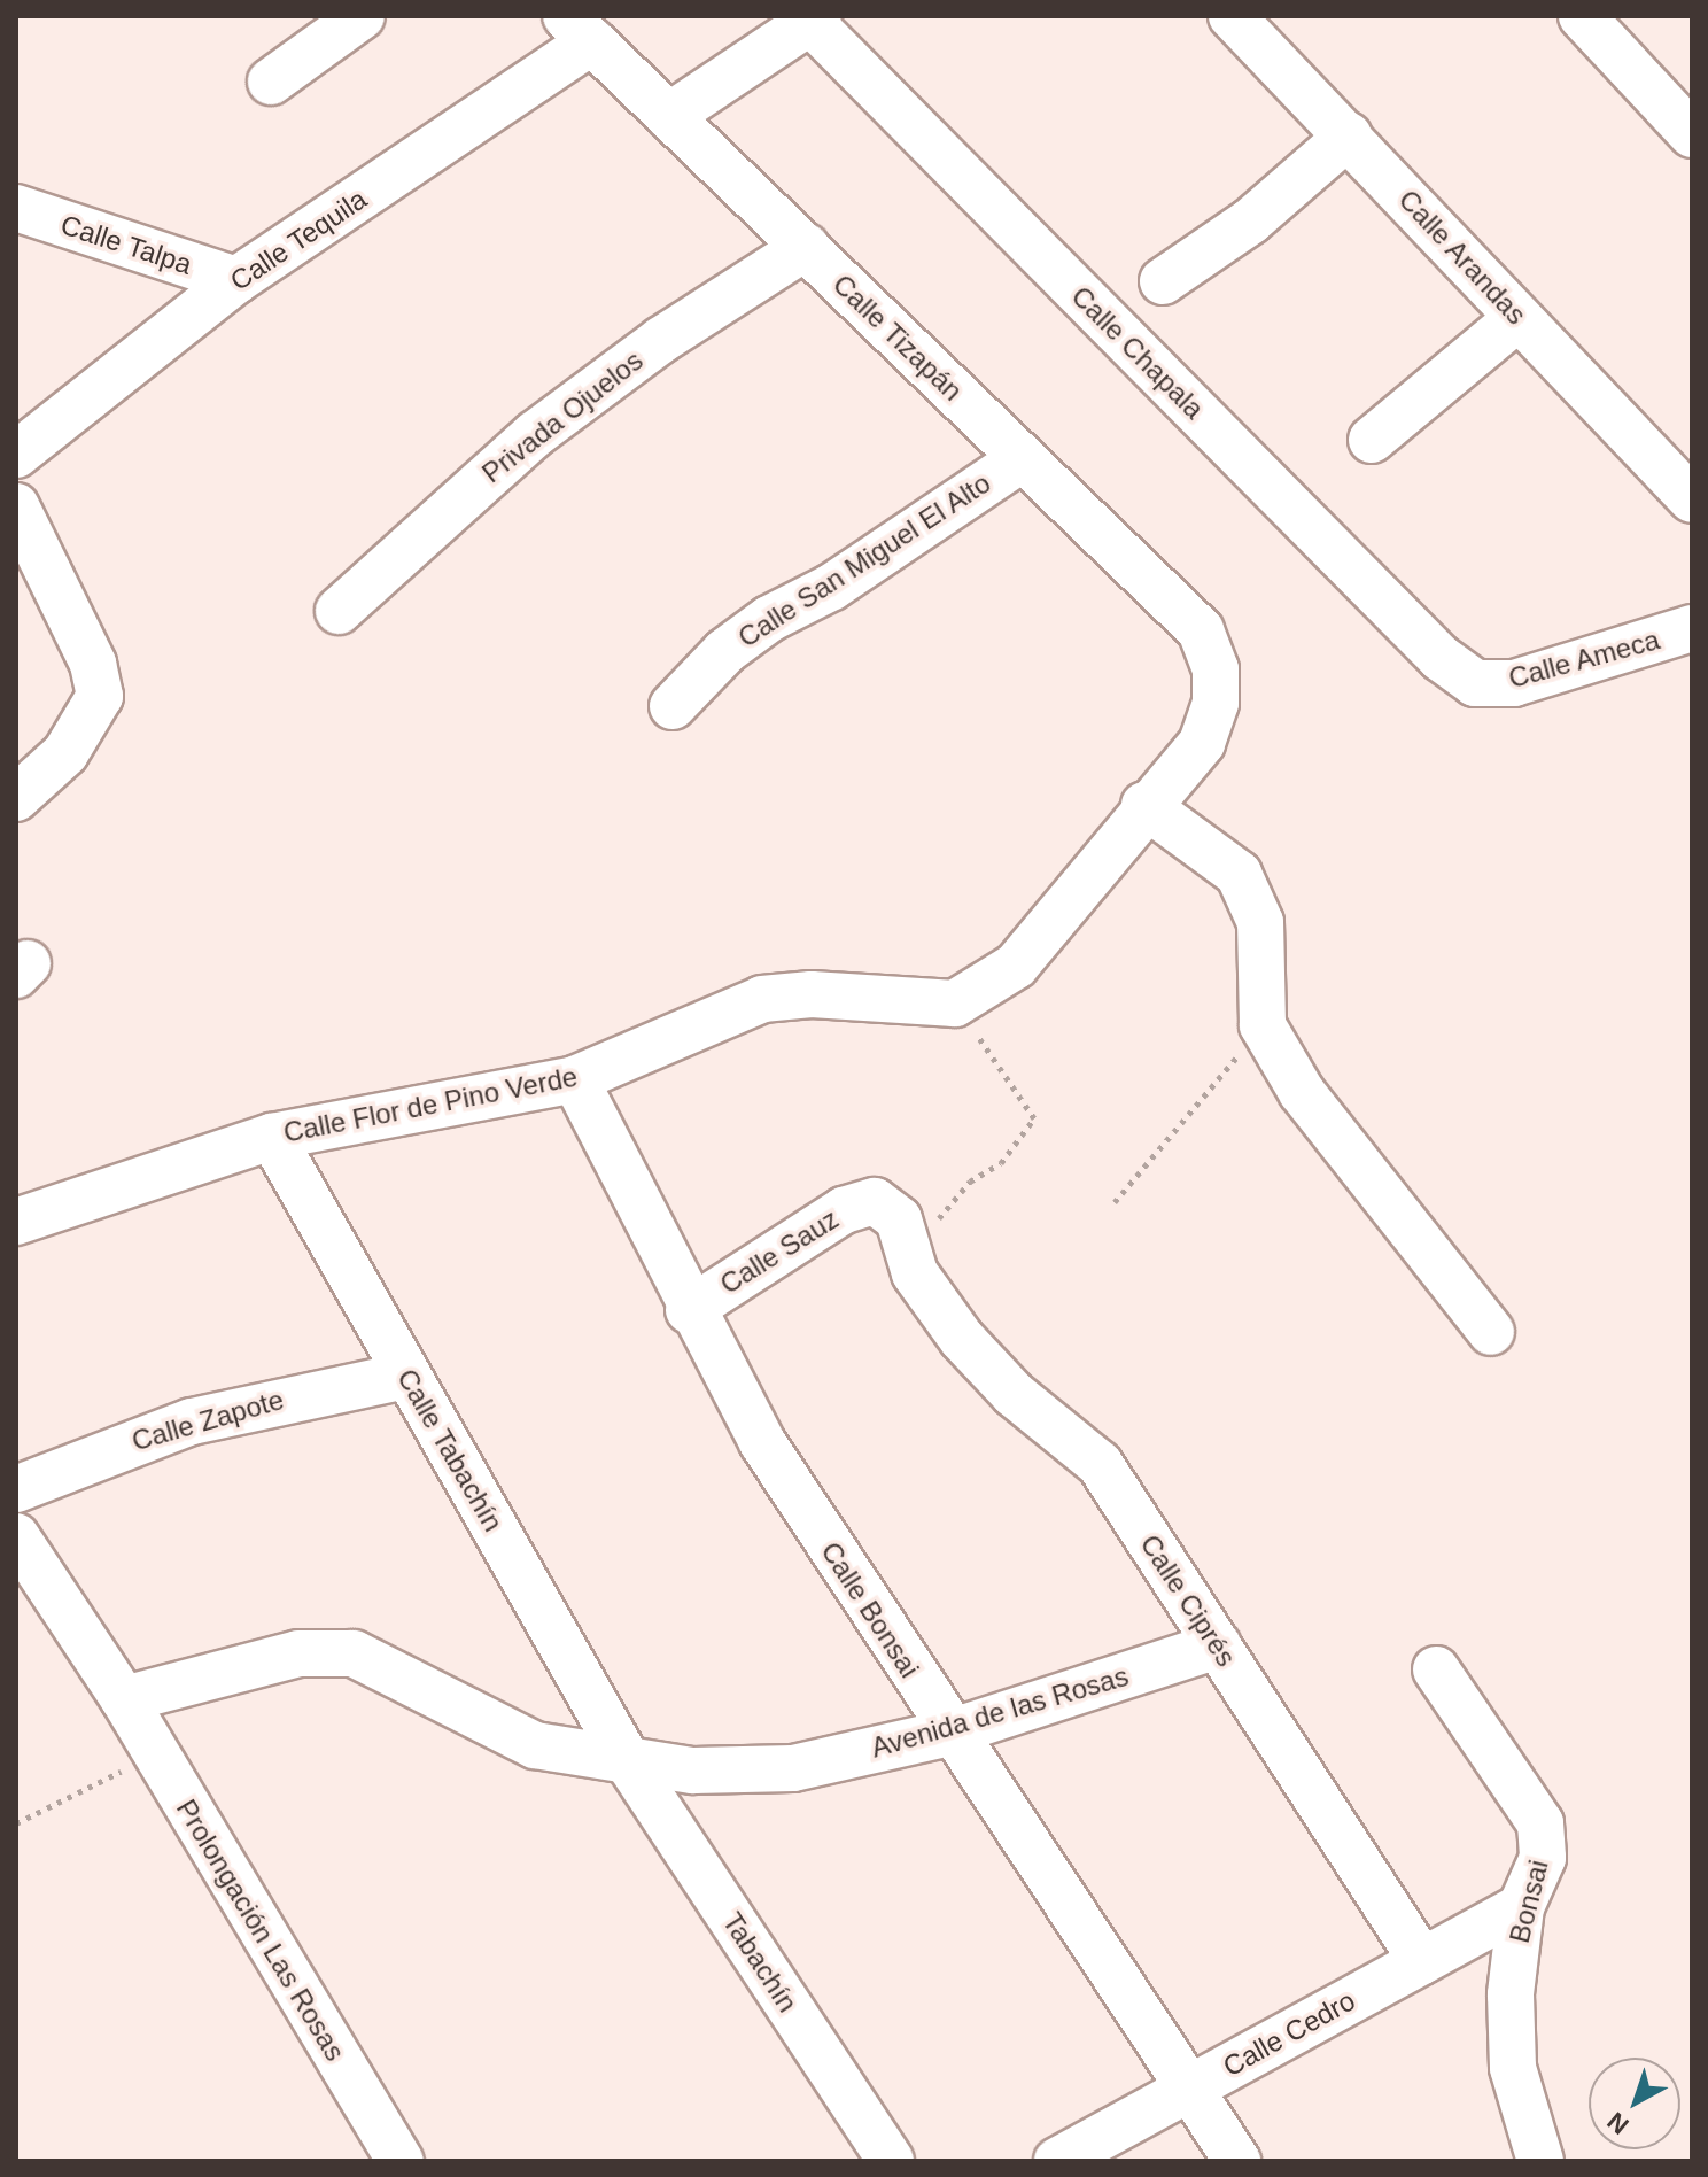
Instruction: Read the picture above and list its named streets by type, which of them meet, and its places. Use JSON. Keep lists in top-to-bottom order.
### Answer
{
  "streets": {
    "street": [
      "Calle Tequila",
      "Calle Talpa",
      "Calle Arandas",
      "Calle Tizapán",
      "Calle Chapala",
      "Privada Ojuelos",
      "Calle San Miguel El Alto",
      "Calle Ameca",
      "Calle Flor de Pino Verde",
      "Calle Sauz",
      "Calle Zapote",
      "Calle Tabachín",
      "Calle Ciprés",
      "Calle Bonsai",
      "Avenida de las Rosas",
      "Bonsai",
      "Prolongación Las Rosas",
      "Tabachín",
      "Calle Cedro"
    ]
  },
  "crossings": [
    ["Calle Tequila", "Calle Talpa"],
    ["Calle Tequila", "Calle Tizapán"],
    ["Calle Tizapán", "Privada Ojuelos"],
    ["Calle Tizapán", "Calle San Miguel El Alto"],
    ["Calle Chapala", "Calle Ameca"],
    ["Calle Flor de Pino Verde", "Calle Tabachín"],
    ["Calle Flor de Pino Verde", "Calle Bonsai"],
    ["Calle Sauz", "Calle Ciprés"],
    ["Calle Sauz", "Calle Bonsai"],
    ["Calle Zapote", "Calle Tabachín"],
    ["Calle Tabachín", "Avenida de las Rosas"],
    ["Calle Tabachín", "Tabachín"],
    ["Calle Ciprés", "Avenida de las Rosas"],
    ["Calle Ciprés", "Calle Cedro"],
    ["Calle Bonsai", "Avenida de las Rosas"],
    ["Calle Bonsai", "Calle Cedro"],
    ["Avenida de las Rosas", "Prolongación Las Rosas"],
    ["Avenida de las Rosas", "Tabachín"],
    ["Bonsai", "Calle Cedro"]
  ],
  "north": "bottom left"
}
